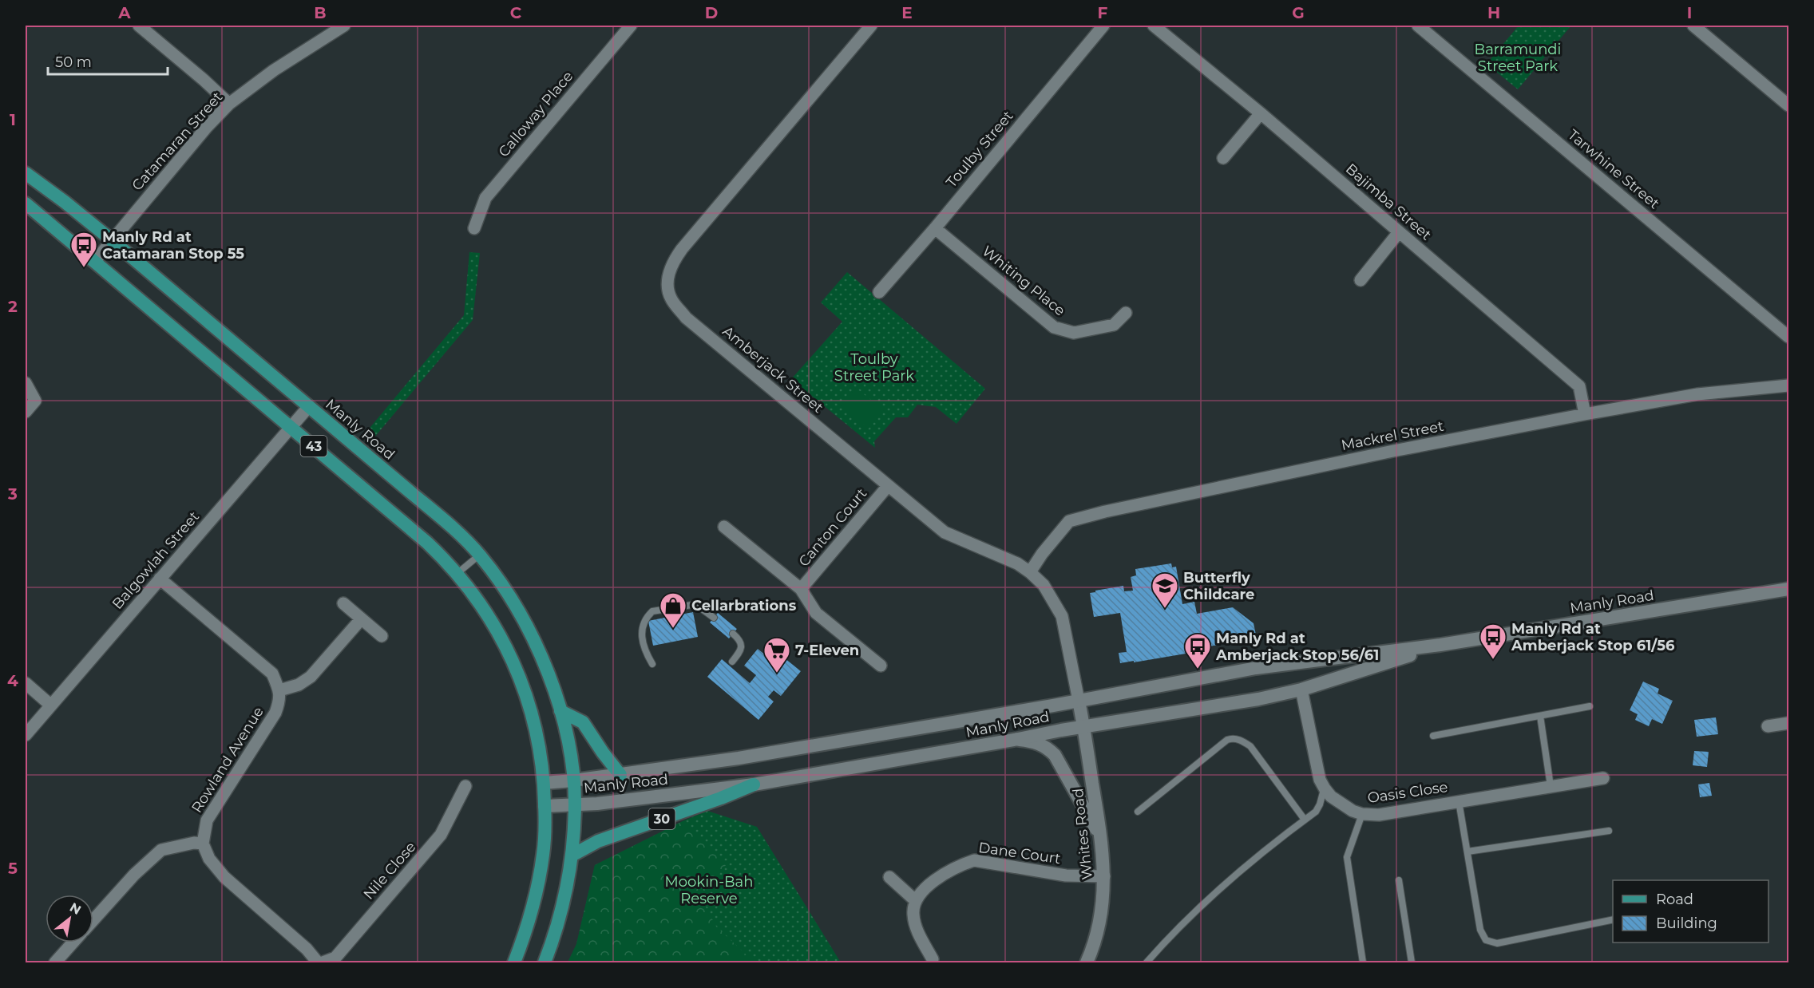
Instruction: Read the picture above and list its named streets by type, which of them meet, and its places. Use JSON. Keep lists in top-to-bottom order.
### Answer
{
  "streets": {
    "main road": [
      "Manly Road",
      "43",
      "30",
      "Whites Road"
    ],
    "street": [
      "Calloway Place",
      "Catamaran Street",
      "Toulby Street",
      "Tarwhine Street",
      "Bajimba Street",
      "Whiting Place",
      "Amberjack Street",
      "Mackrel Street",
      "Canton Court",
      "Balgowlah Street",
      "Rowland Avenue",
      "Oasis Close",
      "Dane Court",
      "Nile Close"
    ]
  },
  "crossings": [
    ["Catamaran Street", "Manly Road"],
    ["Catamaran Street", "43"],
    ["Toulby Street", "Whiting Place"],
    ["Bajimba Street", "Mackrel Street"],
    ["Amberjack Street", "Manly Road"],
    ["Amberjack Street", "Mackrel Street"],
    ["Amberjack Street", "Canton Court"],
    ["Amberjack Street", "Whites Road"],
    ["Manly Road", "43"],
    ["Manly Road", "Balgowlah Street"],
    ["Manly Road", "Oasis Close"],
    ["Manly Road", "30"],
    ["Manly Road", "Whites Road"],
    ["43", "Balgowlah Street"],
    ["Whites Road", "Dane Court"]
  ],
  "parks": ["Barramundi Street Park", "Toulby Street Park", "Mookin-Bah Reserve"],
  "places": {
    "bus stop": ["Manly Rd at Catamaran Stop 55", "Manly Rd at Amberjack Stop 61/56", "Manly Rd at Amberjack Stop 56/61"],
    "school or university": ["Butterfly Childcare"],
    "shop": ["Cellarbrations"],
    "supermarket": ["7-Eleven"]
  },
  "legend": ["Road", "Building"],
  "scale_bar": "50 m",
  "north": "top right",
  "grid": {
    "columns": [
      "A",
      "B",
      "C",
      "D",
      "E",
      "F",
      "G",
      "H",
      "I"
    ],
    "rows": [
      "1",
      "2",
      "3",
      "4",
      "5"
    ]
  }
}
